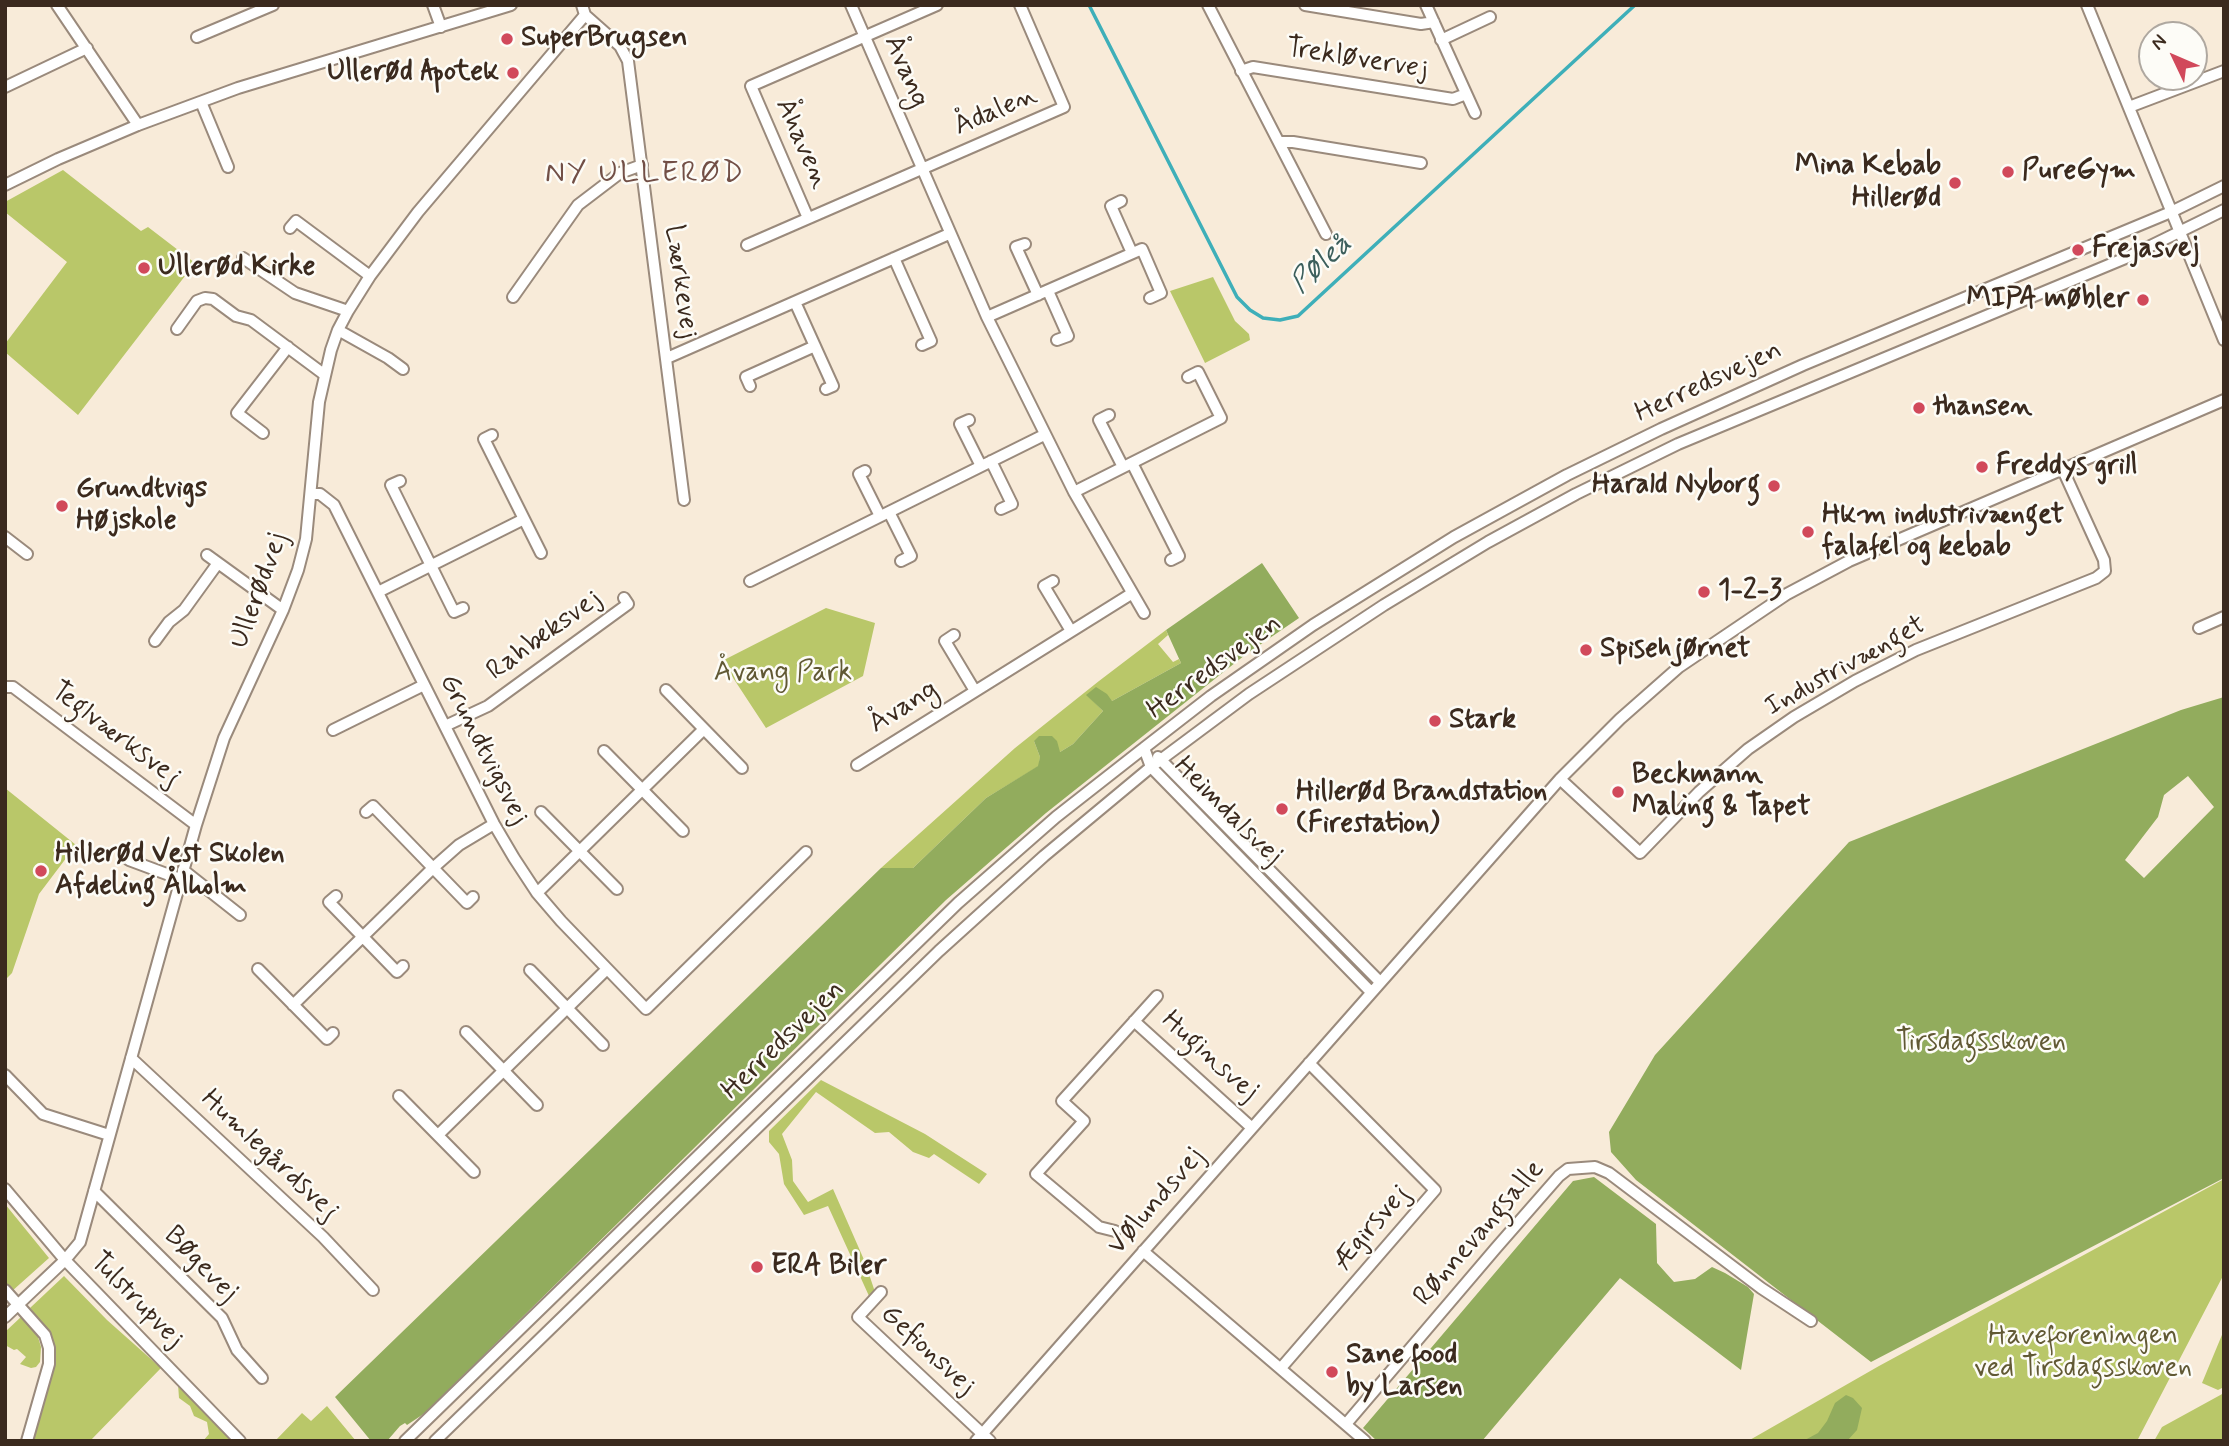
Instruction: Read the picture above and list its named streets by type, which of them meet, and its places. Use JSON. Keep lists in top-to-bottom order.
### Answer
{
  "streets": {
    "street": [
      "Trekløvervej",
      "Åvang",
      "Ådalen",
      "Åhaven",
      "Lærkevej",
      "Herredsvejen",
      "Ullerødvej",
      "Rahbeksvej",
      "Industrivænget",
      "Teglværksvej",
      "Grundtvigsvej",
      "Heimdalsvej",
      "Huginsvej",
      "Humlegårdsvej",
      "Vølundsvej",
      "Ægirsvej",
      "Rønnevangsalle",
      "Bøgevej",
      "Tulstrupvej",
      "Gefionsvej"
    ]
  },
  "crossings": [
    ["Åvang", "Ådalen"],
    ["Åvang", "Åhaven"],
    ["Lærkevej", "Ullerødvej"],
    ["Herredsvejen", "Heimdalsvej"],
    ["Ullerødvej", "Teglværksvej"],
    ["Ullerødvej", "Grundtvigsvej"],
    ["Ullerødvej", "Humlegårdsvej"],
    ["Ullerødvej", "Bøgevej"],
    ["Ullerødvej", "Tulstrupvej"],
    ["Rahbeksvej", "Grundtvigsvej"],
    ["Heimdalsvej", "Vølundsvej"],
    ["Huginsvej", "Vølundsvej"],
    ["Vølundsvej", "Ægirsvej"],
    ["Vølundsvej", "Gefionsvej"]
  ],
  "districts": ["NY ULLERØD"],
  "water": ["Pøleå"],
  "parks": ["Åvang Park", "Tirsdagsskoven", "Haveforeningen ved Tirsdagsskoven"],
  "places": [
    "SuperBrugsen",
    "Ullerød Apotek",
    "PureGym",
    "Mina Kebab Hillerød",
    "Frejasvej",
    "Ullerød Kirke",
    "MIPA møbler",
    "thansen",
    "Freddys grill",
    "Harald Nyborg",
    "Grundtvigs Højskole",
    "Hkm industrivænget falafel og kebab",
    "1-2-3",
    "Spisehjørnet",
    "Stark",
    "Beckmann Maling & Tapet",
    "Hillerød Brandstation (Firestation)",
    "Hillerød Vest Skolen Afdeling Ålholm",
    "ERA Biler",
    "Sane food by Larsen"
  ],
  "north": "top left"
}
